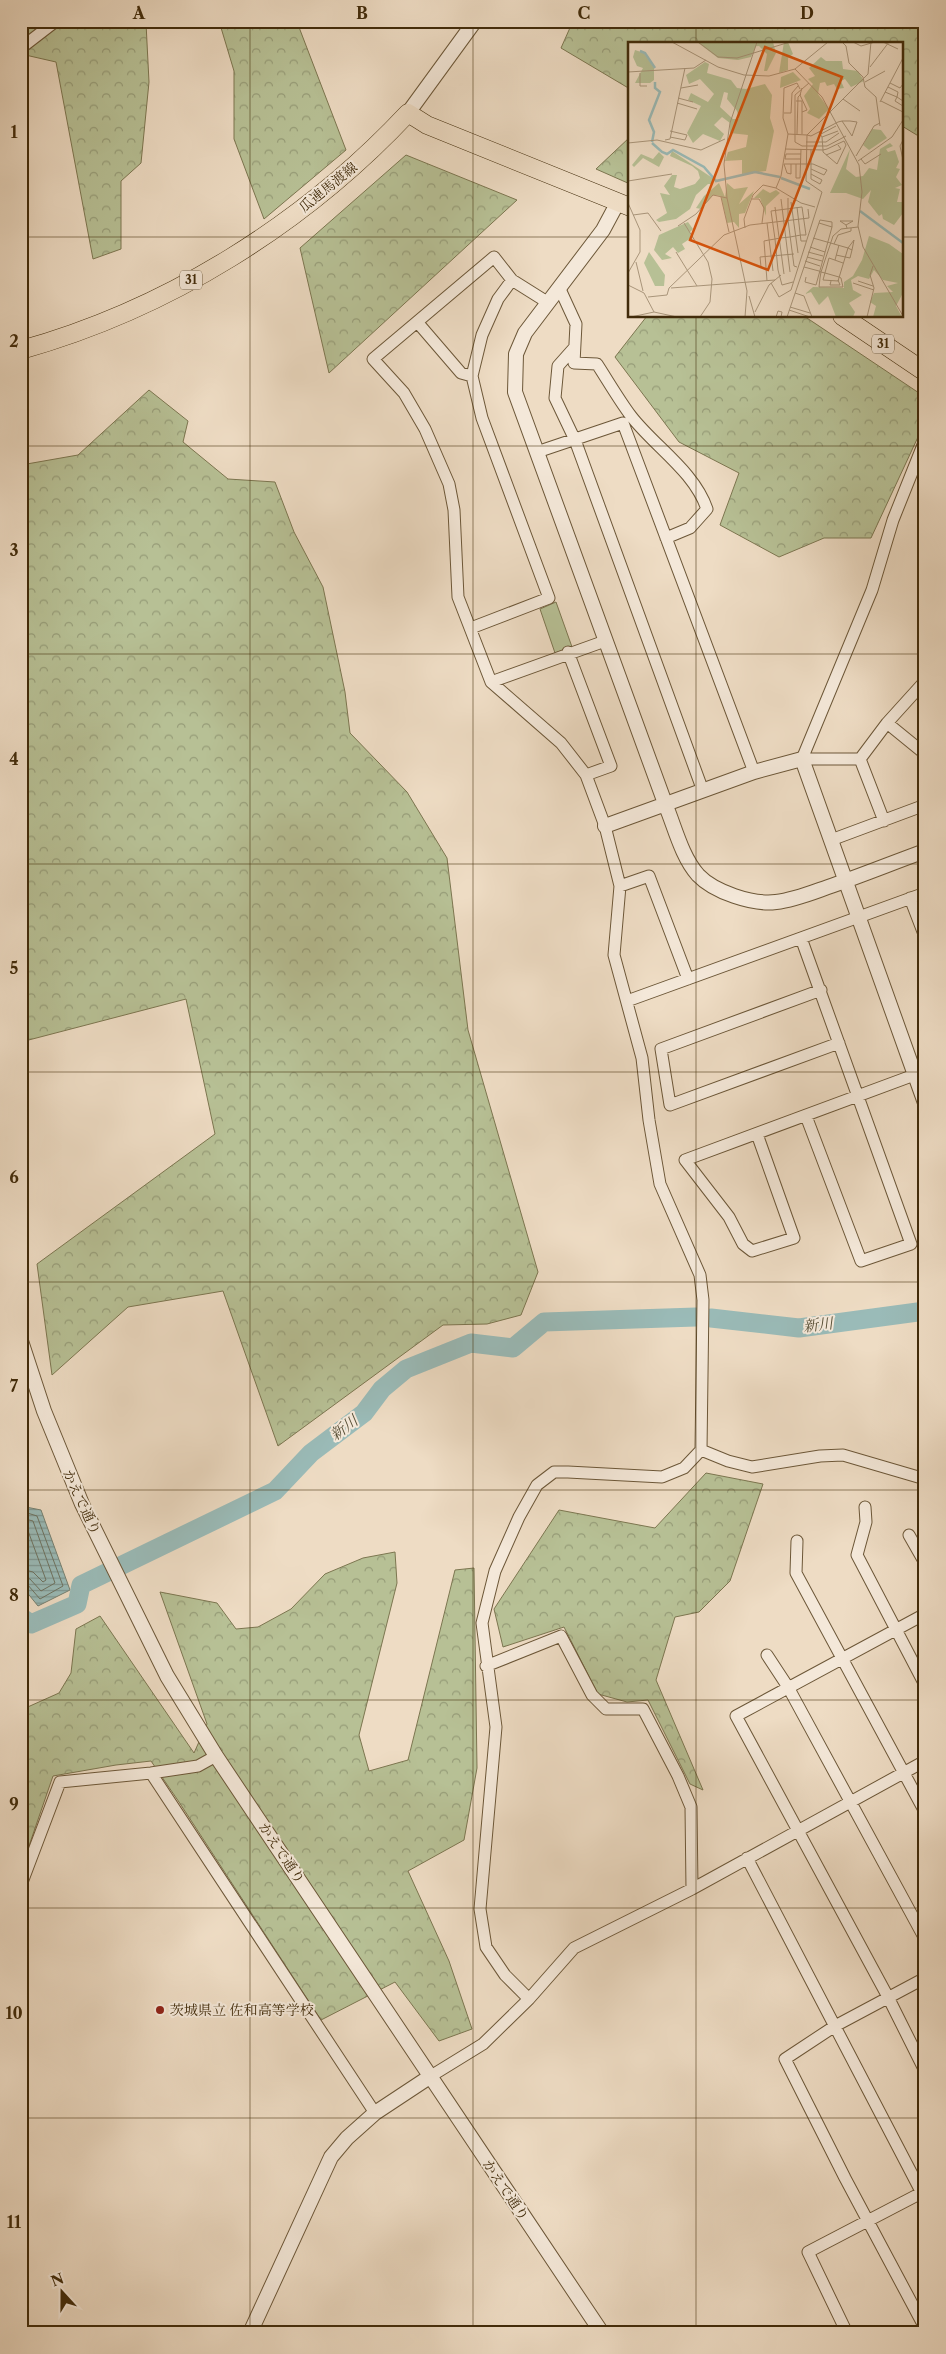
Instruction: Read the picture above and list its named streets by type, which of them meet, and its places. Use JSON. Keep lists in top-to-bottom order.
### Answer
{
  "streets": {
    "main road": ["瓜連馬渡線", "31"],
    "street": ["かえで通り"]
  },
  "water": ["新川"],
  "places": ["茨城県立 佐和高等学校"],
  "north": "top",
  "grid": {
    "columns": [
      "A",
      "B",
      "C",
      "D"
    ],
    "rows": [
      "1",
      "2",
      "3",
      "4",
      "5",
      "6",
      "7",
      "8",
      "9",
      "10",
      "11"
    ]
  }
}
